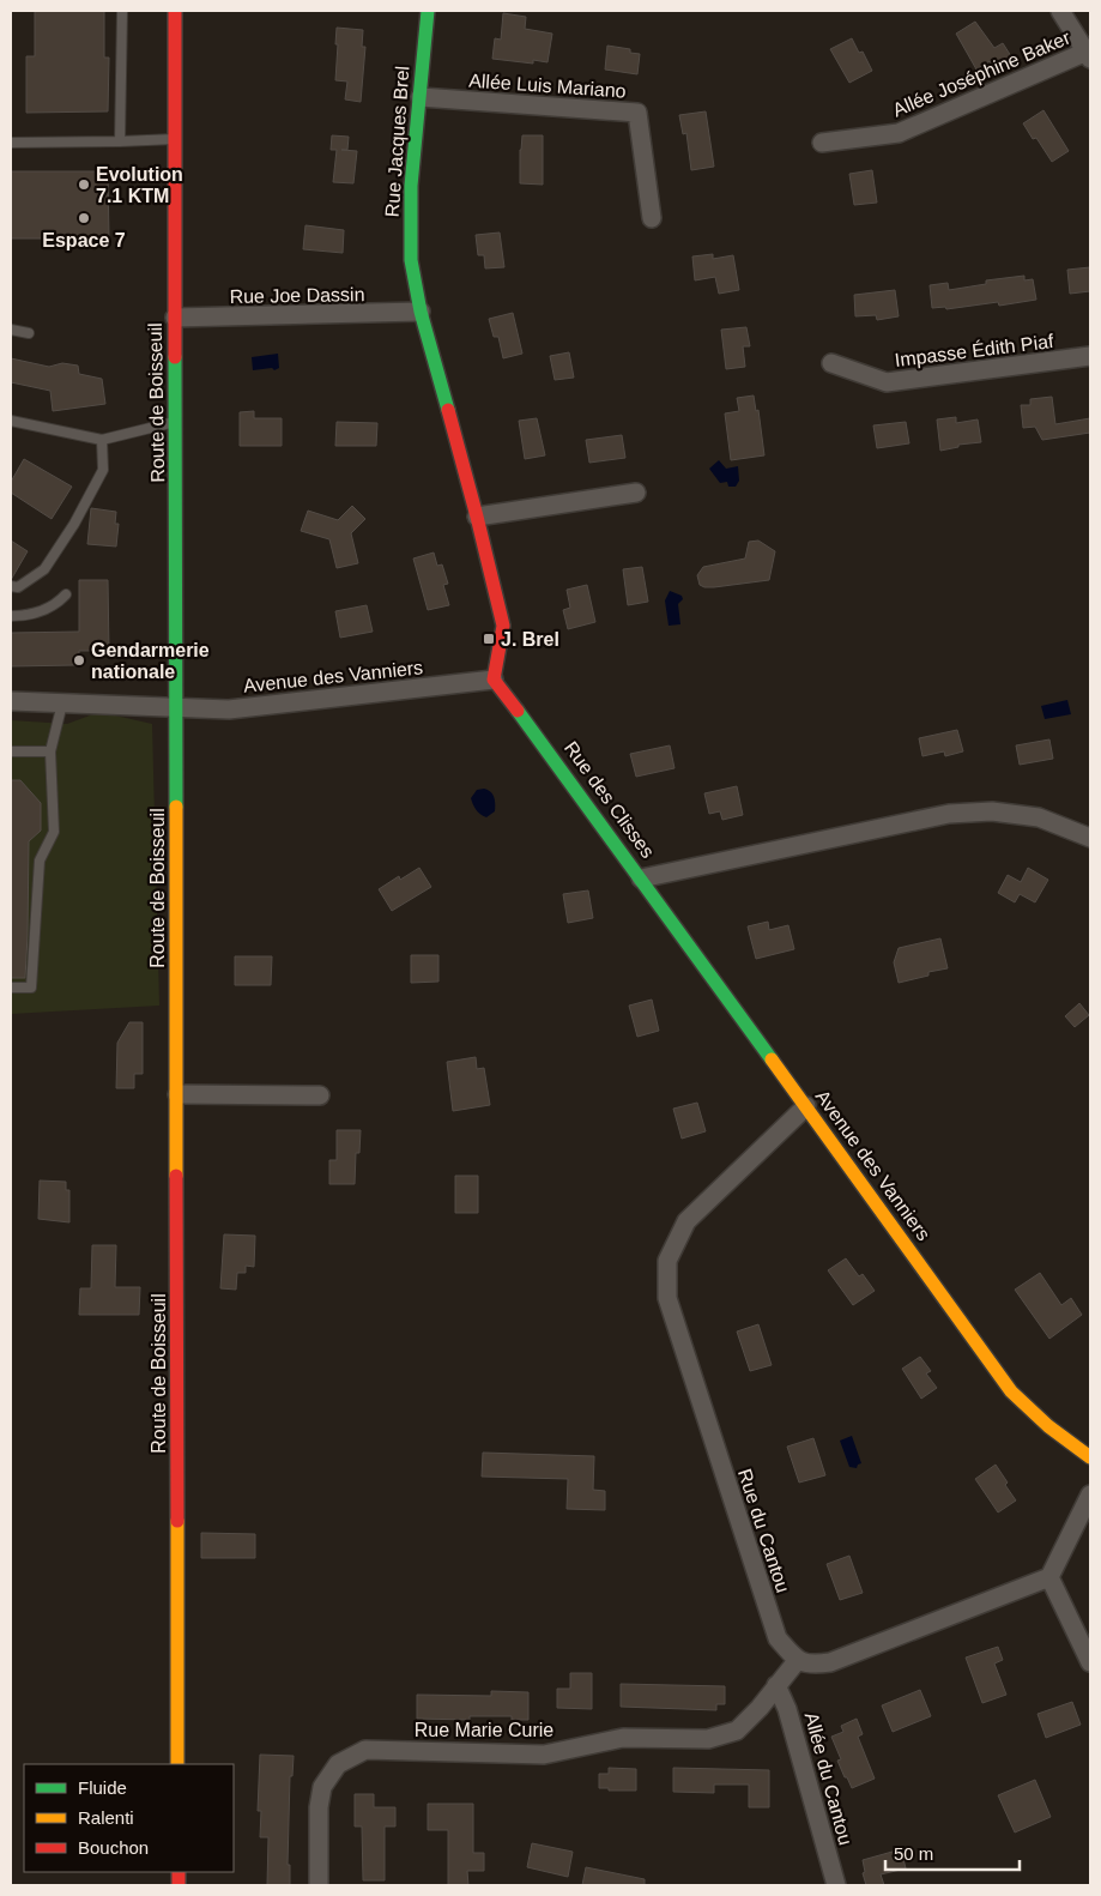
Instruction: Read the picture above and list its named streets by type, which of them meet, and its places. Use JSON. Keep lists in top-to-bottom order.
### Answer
{
  "streets": {
    "main road": [
      "Rue Jacques Brel",
      "Route de Boisseuil",
      "Avenue des Vanniers",
      "Rue des Clisses"
    ],
    "street": [
      "Allée Joséphine Baker",
      "Allée Luis Mariano",
      "Rue Joe Dassin",
      "Impasse Édith Piaf",
      "Rue du Cantou",
      "Rue Marie Curie",
      "Allée du Cantou"
    ]
  },
  "crossings": [
    ["Allée Luis Mariano", "Rue Jacques Brel"],
    ["Rue Jacques Brel", "Rue Joe Dassin"],
    ["Rue Joe Dassin", "Route de Boisseuil"],
    ["Route de Boisseuil", "Avenue des Vanniers"],
    ["Avenue des Vanniers", "Rue des Clisses"],
    ["Avenue des Vanniers", "Rue du Cantou"],
    ["Rue du Cantou", "Rue Marie Curie"],
    ["Rue Marie Curie", "Allée du Cantou"]
  ],
  "places": {
    "other": ["Evolution 7.1 KTM", "Espace 7", "Gendarmerie nationale"],
    "transit": ["J. Brel"]
  },
  "legend": ["Fluide", "Ralenti", "Bouchon"],
  "scale_bar": "50 m"
}
